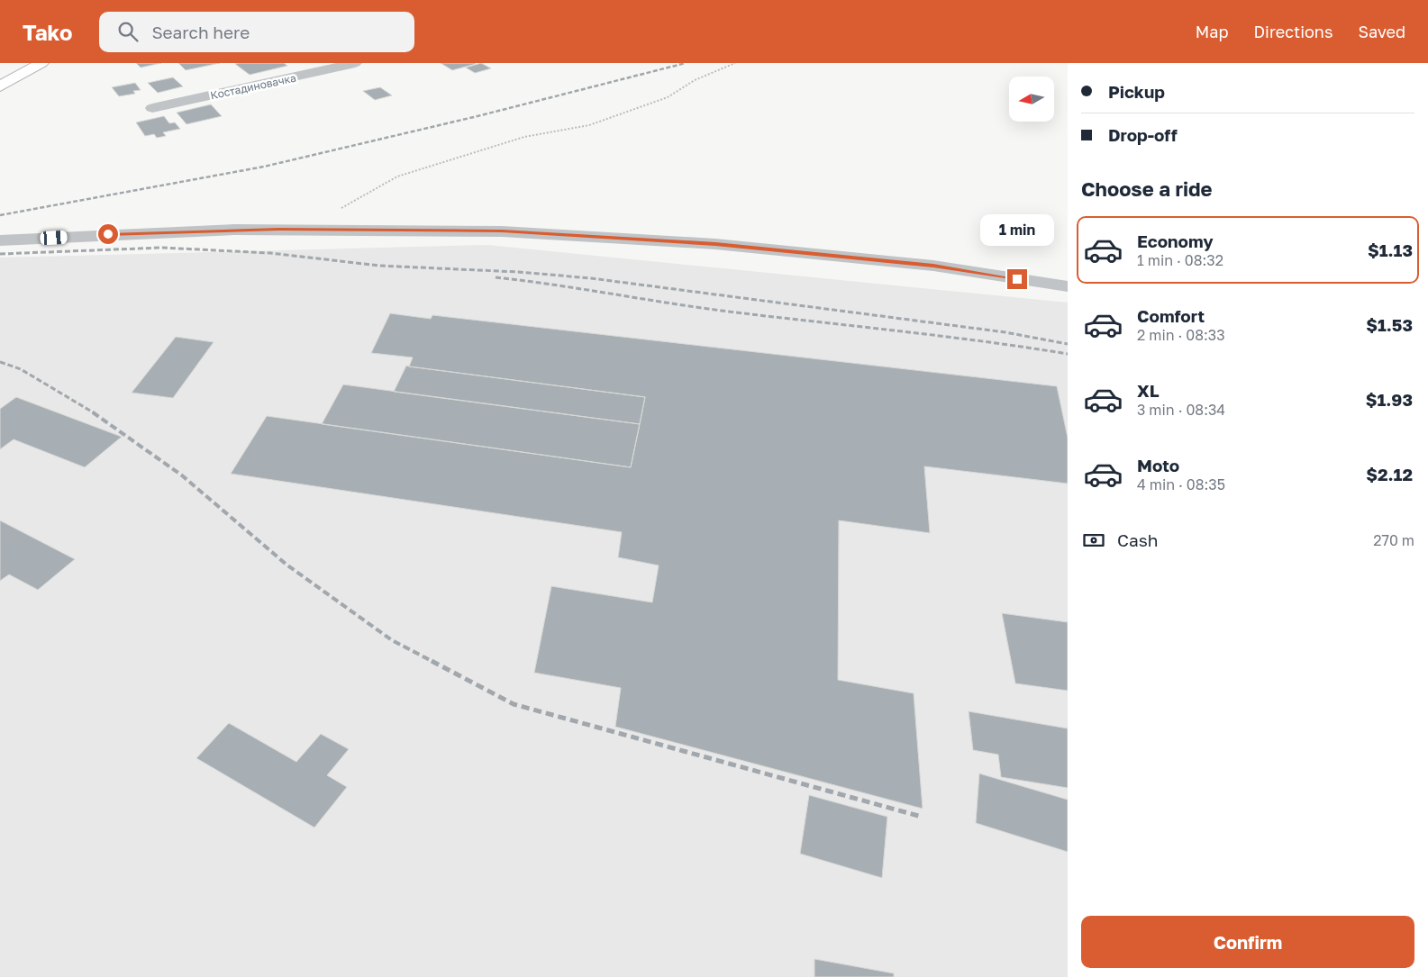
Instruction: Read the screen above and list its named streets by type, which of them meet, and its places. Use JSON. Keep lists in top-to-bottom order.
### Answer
{
  "streets": {
    "street": ["Костадиновачка"]
  },
  "north": "left",
  "page": {
    "header": "Tako",
    "search": "Search here",
    "nav": ["Map", "Directions", "Saved"],
    "banner": ["Pickup", "Drop-off"],
    "heading": "Choose a ride",
    "bubble": "1 min",
    "list": [
      {
        "name": "Economy",
        "note": "1 min · 08:32",
        "value": "$1.13"
      },
      {
        "name": "Comfort",
        "note": "2 min · 08:33",
        "value": "$1.53"
      },
      {
        "name": "XL",
        "note": "3 min · 08:34",
        "value": "$1.93"
      },
      {
        "name": "Moto",
        "note": "4 min · 08:35",
        "value": "$2.12"
      }
    ],
    "pay": ["Cash", "270 m"],
    "buttons": "Confirm"
  }
}
